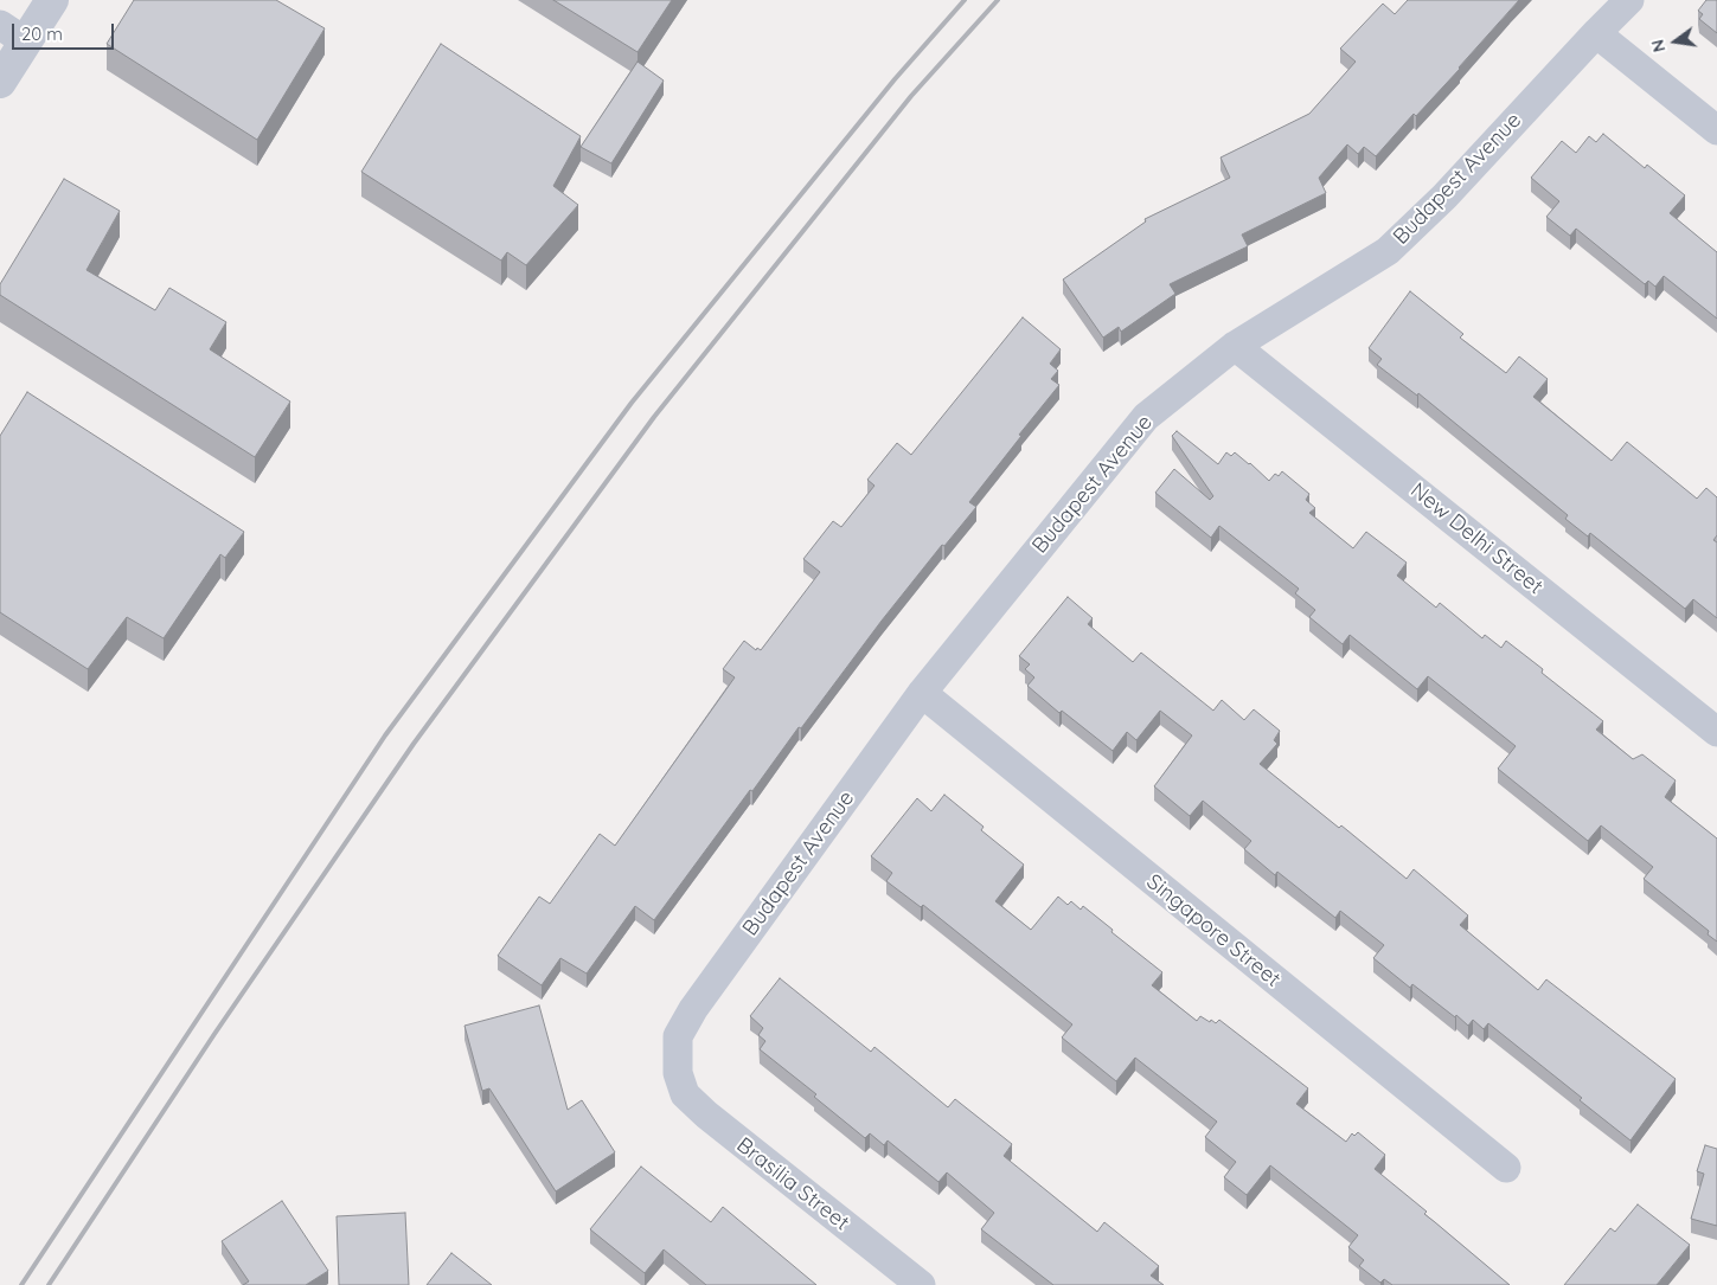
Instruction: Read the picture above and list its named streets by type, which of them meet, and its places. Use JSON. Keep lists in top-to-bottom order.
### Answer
{
  "streets": {
    "street": [
      "Budapest Avenue",
      "New Delhi Street",
      "Singapore Street",
      "Brasilia Street"
    ]
  },
  "crossings": [
    ["Budapest Avenue", "New Delhi Street"],
    ["Budapest Avenue", "Singapore Street"],
    ["Budapest Avenue", "Brasilia Street"]
  ],
  "scale_bar": "20 m",
  "north": "left"
}
